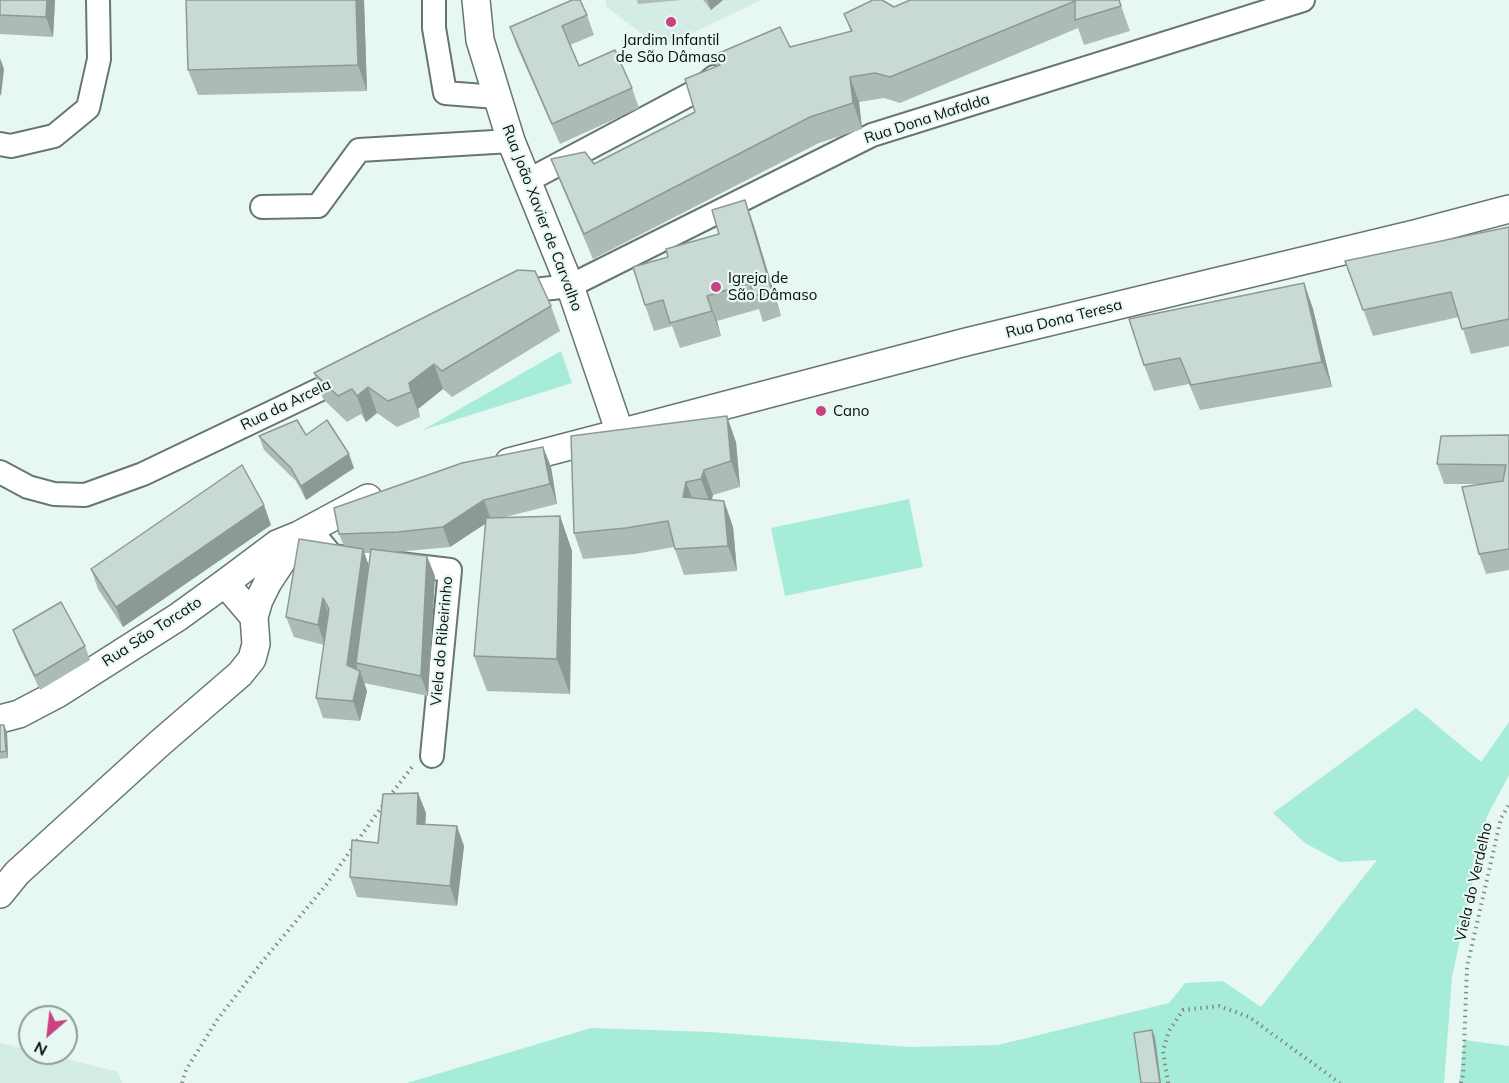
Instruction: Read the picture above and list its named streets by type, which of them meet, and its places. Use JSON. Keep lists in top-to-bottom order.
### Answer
{
  "streets": {
    "street": [
      "Rua Dona Mafalda",
      "Rua João Xavier de Carvalho",
      "Rua Dona Teresa",
      "Rua da Arcela",
      "Rua São Torcato",
      "Viela do Ribeirinho"
    ],
    "path": ["Viela do Verdelho"]
  },
  "crossings": [
    ["Rua Dona Mafalda", "Rua João Xavier de Carvalho"],
    ["Rua João Xavier de Carvalho", "Rua Dona Teresa"],
    ["Rua São Torcato", "Viela do Ribeirinho"]
  ],
  "places": ["Jardim Infantil de São Dâmaso", "Igreja de São Dâmaso", "Cano"],
  "north": "bottom left"
}
